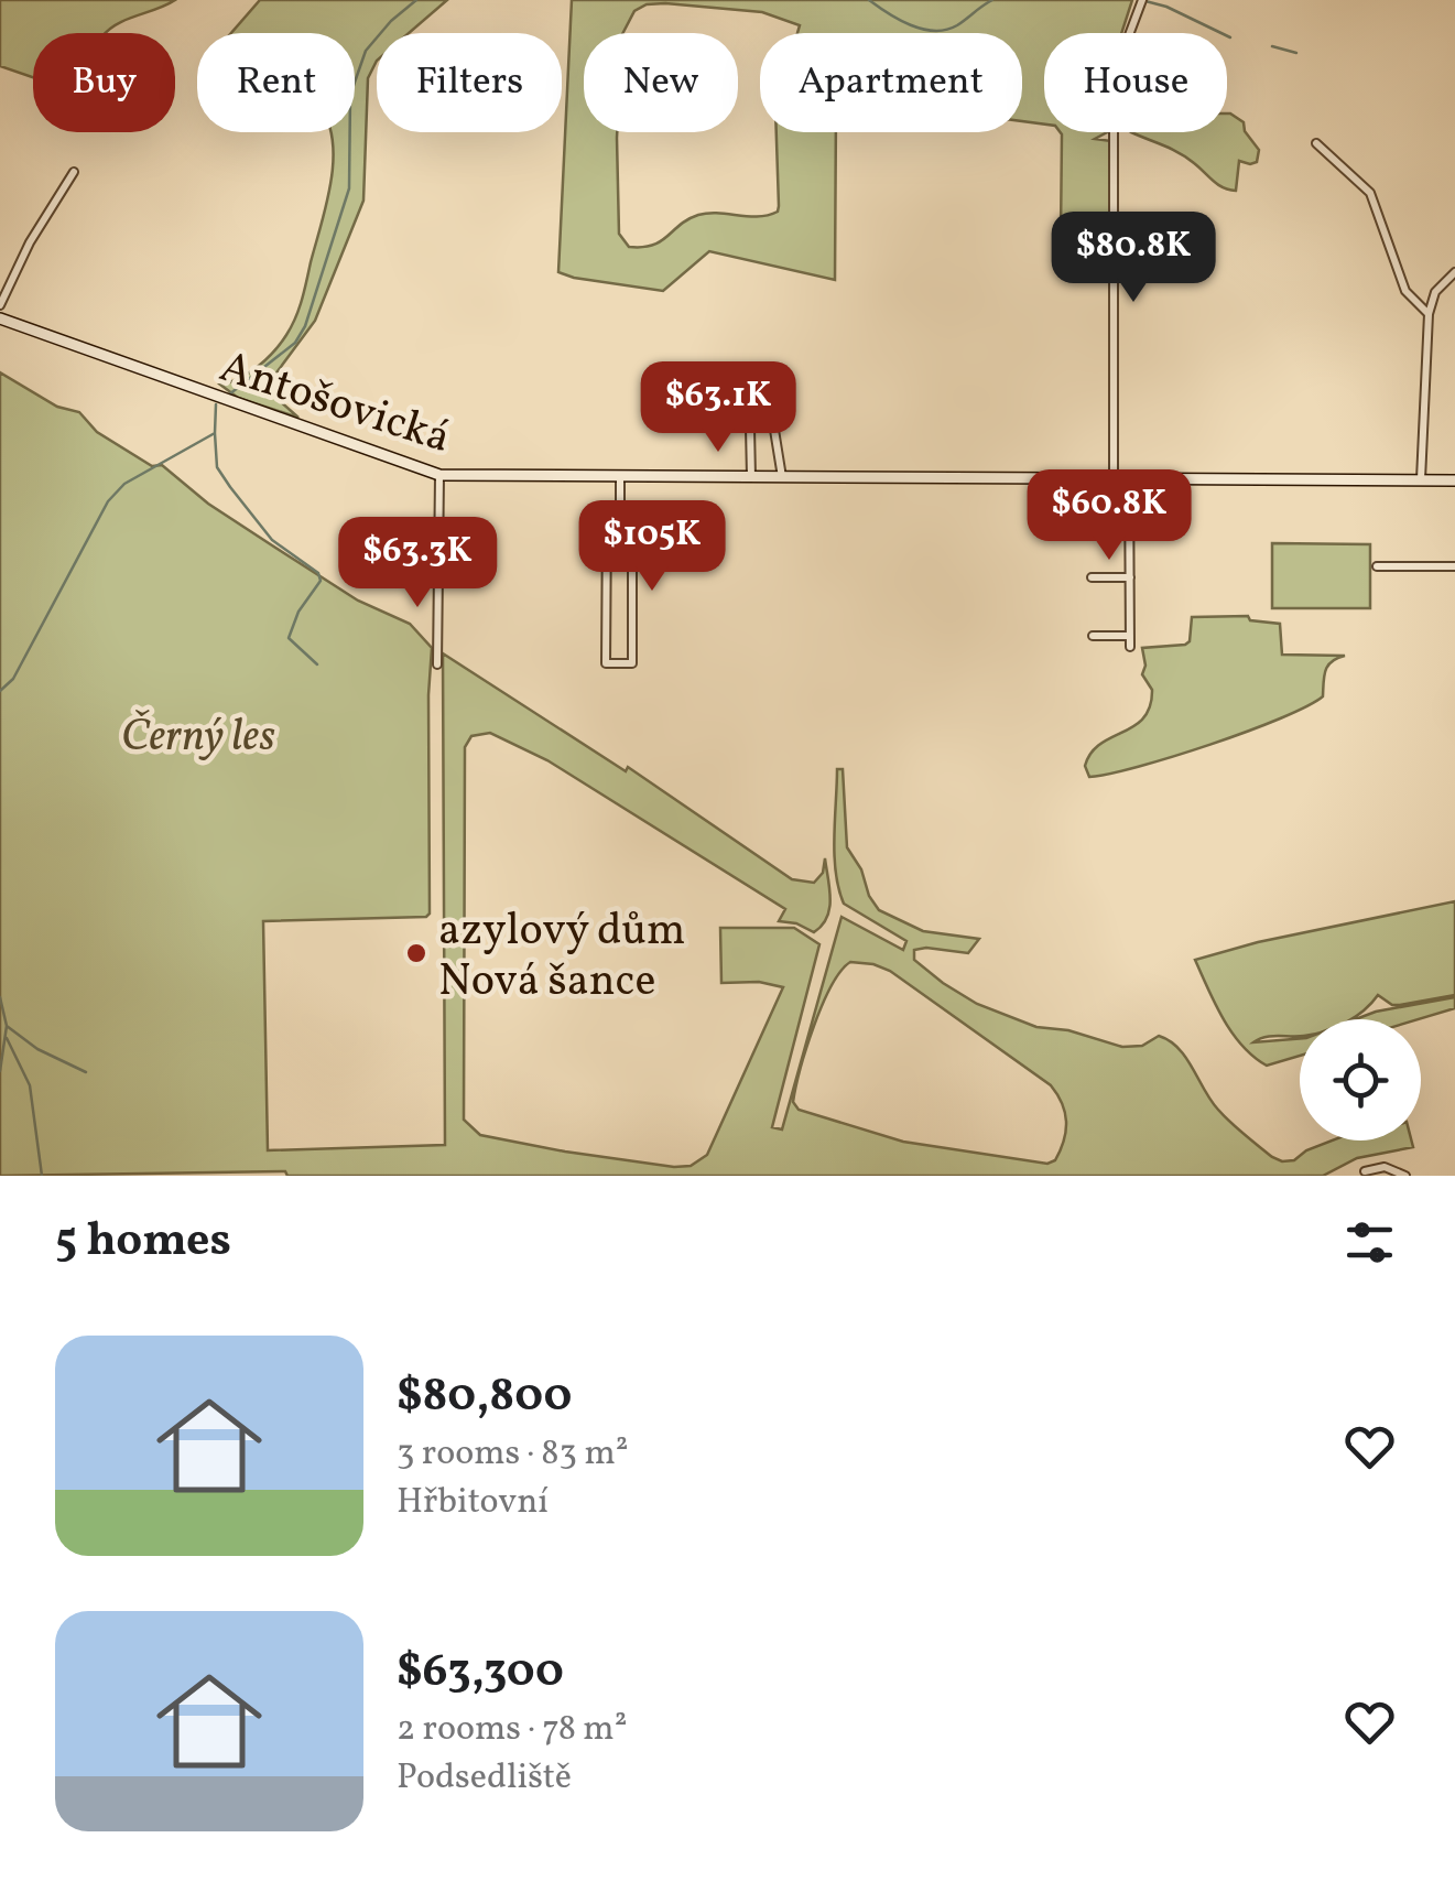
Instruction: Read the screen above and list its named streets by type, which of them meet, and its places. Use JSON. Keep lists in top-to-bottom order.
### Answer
{
  "streets": {
    "street": ["Antošovická"]
  },
  "parks": ["Černý les"],
  "places": ["azylový dům Nová šance"],
  "page": {
    "chip": [
      "Buy",
      "Rent",
      "Filters",
      "New",
      "Apartment",
      "House"
    ],
    "price": [
      "$80.8K",
      "$63.1K",
      "$60.8K",
      "$105K",
      "$63.3K"
    ],
    "heading": "5 homes",
    "list": [
      {
        "name": "$80,800",
        "note": "3 rooms · 83 m² · Hřbitovní"
      },
      {
        "name": "$63,300",
        "note": "2 rooms · 78 m² · Podsedliště"
      }
    ]
  }
}
